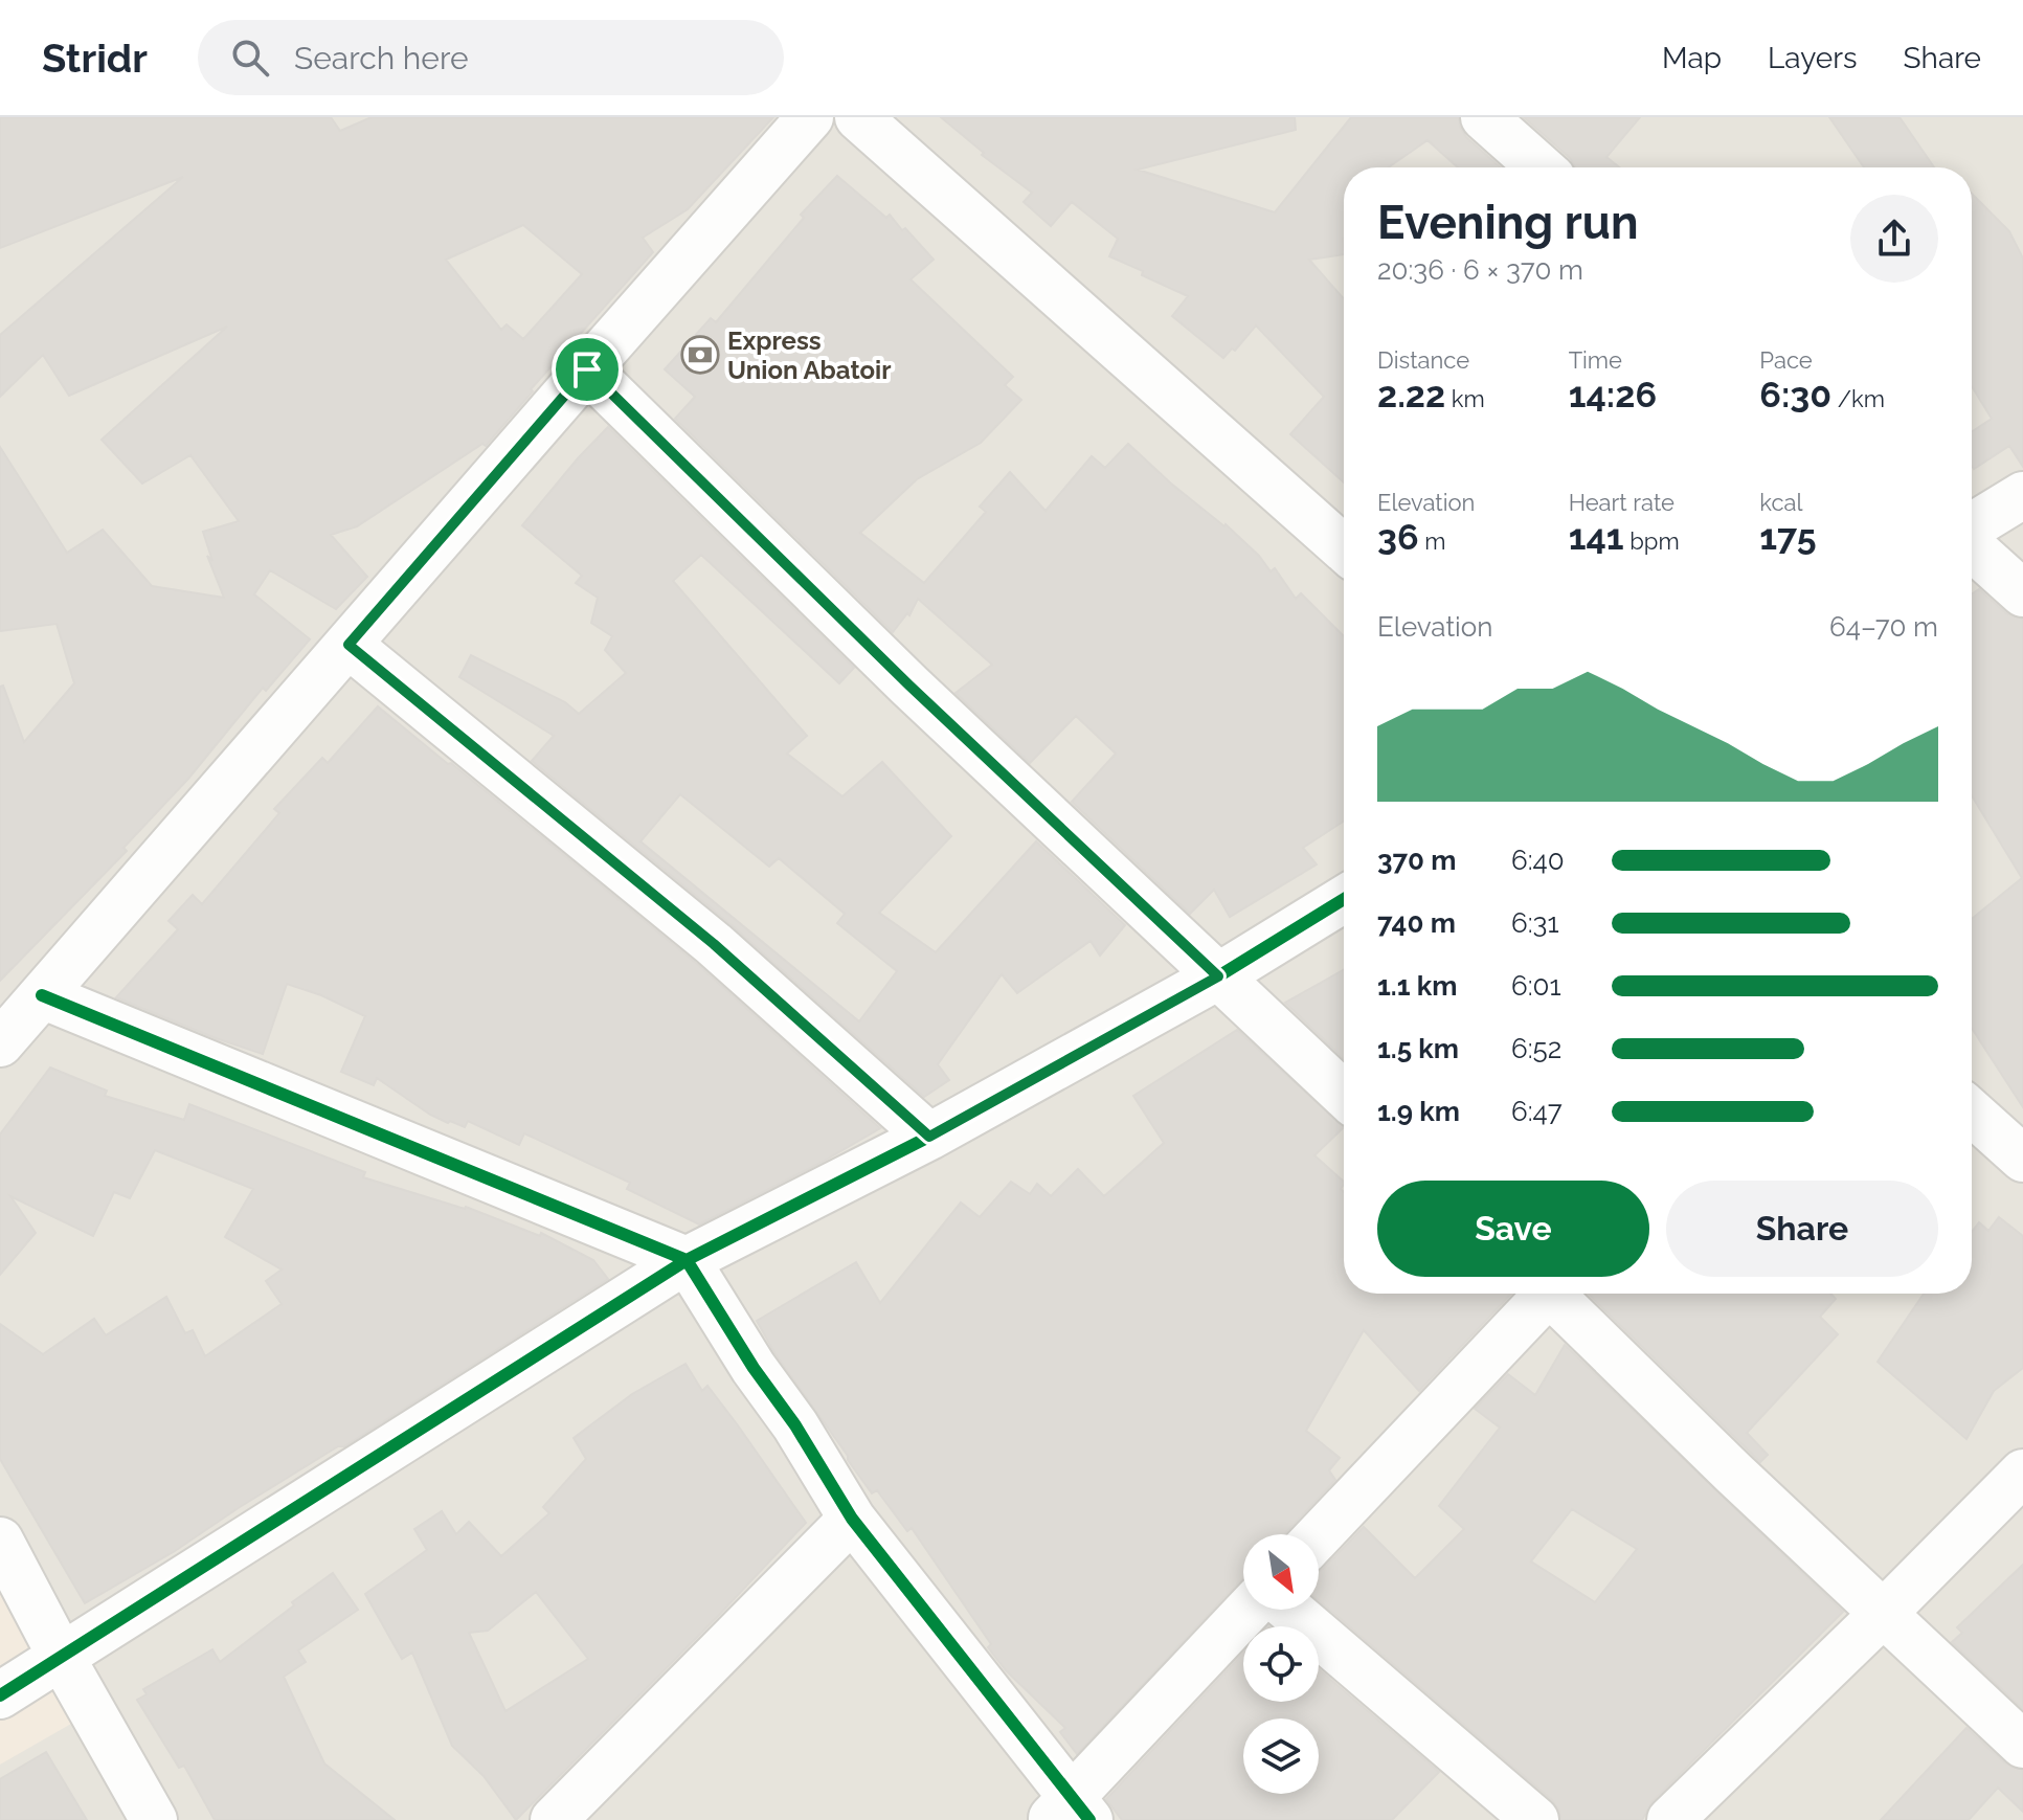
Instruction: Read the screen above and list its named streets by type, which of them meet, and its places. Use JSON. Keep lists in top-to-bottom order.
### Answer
{
  "places": {
    "bank": ["Express Union Abatoir"]
  },
  "north": "bottom right",
  "page": {
    "header": "Stridr",
    "search": "Search here",
    "nav": ["Map", "Layers", "Share"],
    "heading": ["Evening run", "20:36 · 6 × 370 m"],
    "stats": [
      ["Distance", "2.22 km"],
      ["Time", "14:26"],
      ["Pace", "6:30 /km"],
      ["Elevation", "36 m"],
      ["Heart rate", "141 bpm"],
      ["kcal", "175"]
    ],
    "chart": ["Elevation", "64–70 m"],
    "list": [
      {
        "name": "370 m",
        "note": "6:40"
      },
      {
        "name": "740 m",
        "note": "6:31"
      },
      {
        "name": "1.1 km",
        "note": "6:01"
      },
      {
        "name": "1.5 km",
        "note": "6:52"
      },
      {
        "name": "1.9 km",
        "note": "6:47"
      }
    ],
    "buttons": ["Save", "Share"]
  }
}
